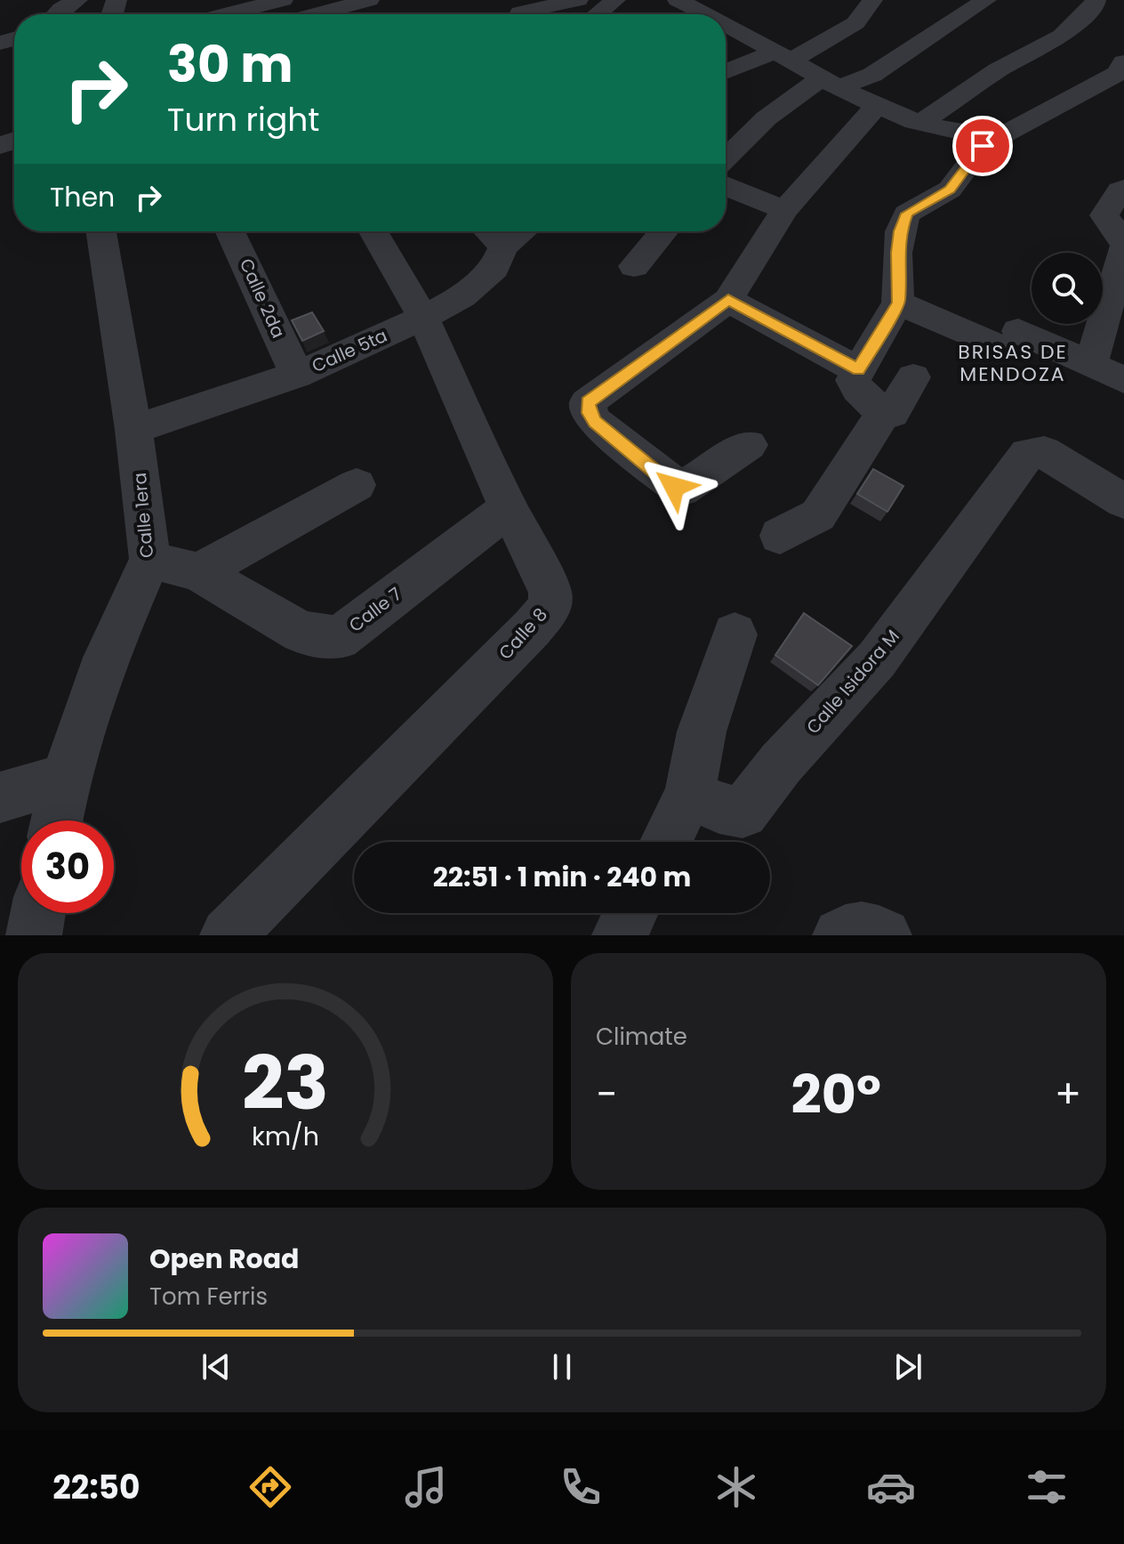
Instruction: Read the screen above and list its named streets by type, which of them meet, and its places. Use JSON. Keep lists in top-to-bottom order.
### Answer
{
  "streets": {
    "street": [
      "Calle 2da",
      "Calle 5ta",
      "Calle 1era",
      "Calle 7",
      "Calle 8",
      "Calle Isidora M"
    ]
  },
  "crossings": [
    ["Calle 2da", "Calle 5ta"],
    ["Calle 5ta", "Calle 1era"],
    ["Calle 5ta", "Calle 8"],
    ["Calle 1era", "Calle 7"],
    ["Calle 7", "Calle 8"]
  ],
  "districts": ["BRISAS DE MENDOZA"],
  "page": {
    "turn": ["30 m", "Turn right"],
    "then": "Then",
    "limit": "30",
    "trip": "22:51 · 1 min · 240 m",
    "tile": "Climate",
    "heat": ["−", "20°", "+"],
    "song": ["Open Road", "Tom Ferris"],
    "tabs": "22:50",
    "gauge": ["23", "km/h"]
  }
}
